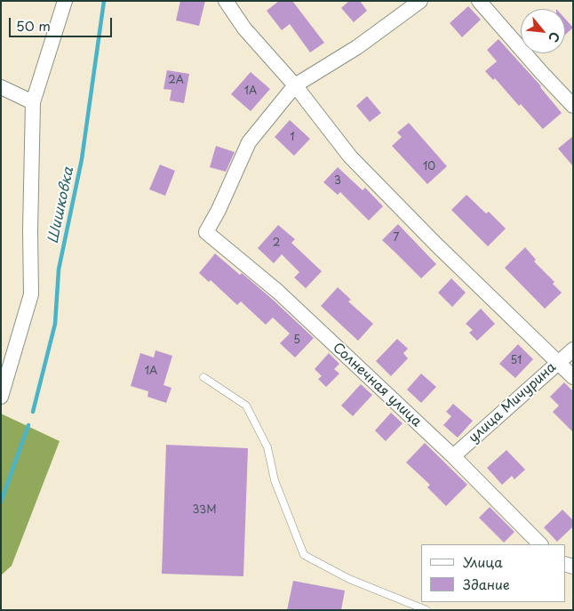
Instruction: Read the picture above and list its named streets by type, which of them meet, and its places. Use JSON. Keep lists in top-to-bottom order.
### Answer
{
  "streets": {
    "street": ["Солнечная улица", "улица Мичурина"]
  },
  "crossings": [
    ["Солнечная улица", "улица Мичурина"]
  ],
  "water": ["Шишковка"],
  "house_numbers": [
    "2А",
    "1А",
    "1",
    "10",
    "3",
    "7",
    "2",
    "5",
    "51",
    "1А",
    "33М"
  ],
  "legend": ["Улица", "Здание"],
  "scale_bar": "50 m",
  "north": "bottom right"
}
